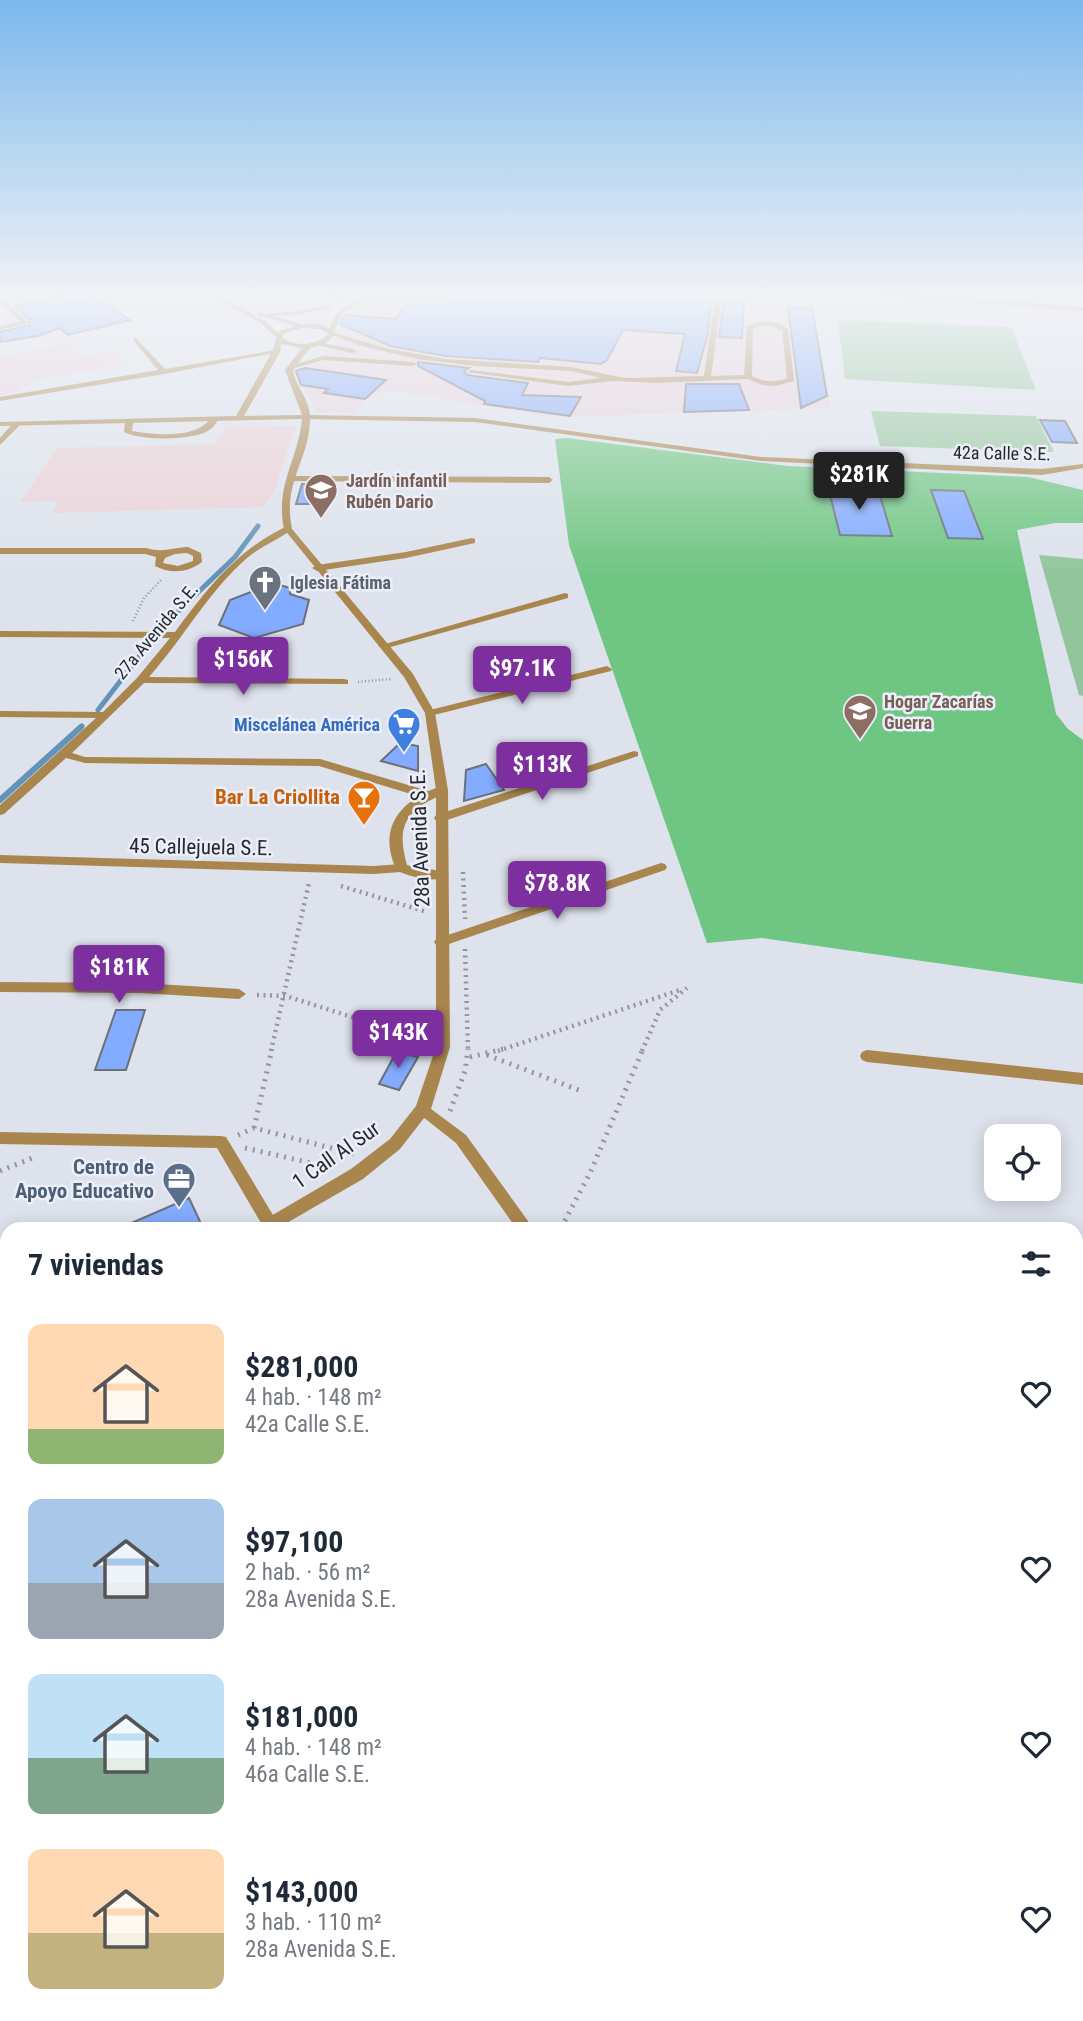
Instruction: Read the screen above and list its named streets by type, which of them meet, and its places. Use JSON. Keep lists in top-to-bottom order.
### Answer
{
  "streets": {
    "street": [
      "42a Calle S.E.",
      "27a Avenida S.E.",
      "28a Avenida S.E.",
      "45 Callejuela S.E.",
      "1 Call Al Sur"
    ]
  },
  "crossings": [
    ["27a Avenida S.E.", "28a Avenida S.E."],
    ["28a Avenida S.E.", "45 Callejuela S.E."],
    ["28a Avenida S.E.", "1 Call Al Sur"]
  ],
  "places": {
    "school or university": ["Jardín infantil Rubén Dario", "Hogar Zacarías Guerra"],
    "church": ["Iglesia Fátima"],
    "supermarket": ["Miscelánea América"],
    "bar": ["Bar La Criollita"],
    "office": ["Centro de Apoyo Educativo"]
  },
  "page": {
    "price": [
      "$281K",
      "$156K",
      "$97.1K",
      "$113K",
      "$78.8K",
      "$181K",
      "$143K"
    ],
    "heading": "7 viviendas",
    "list": [
      {
        "name": "$281,000",
        "note": "4 hab. · 148 m² · 42a Calle S.E."
      },
      {
        "name": "$97,100",
        "note": "2 hab. · 56 m² · 28a Avenida S.E."
      },
      {
        "name": "$181,000",
        "note": "4 hab. · 148 m² · 46a Calle S.E."
      },
      {
        "name": "$143,000",
        "note": "3 hab. · 110 m² · 28a Avenida S.E."
      }
    ]
  }
}
